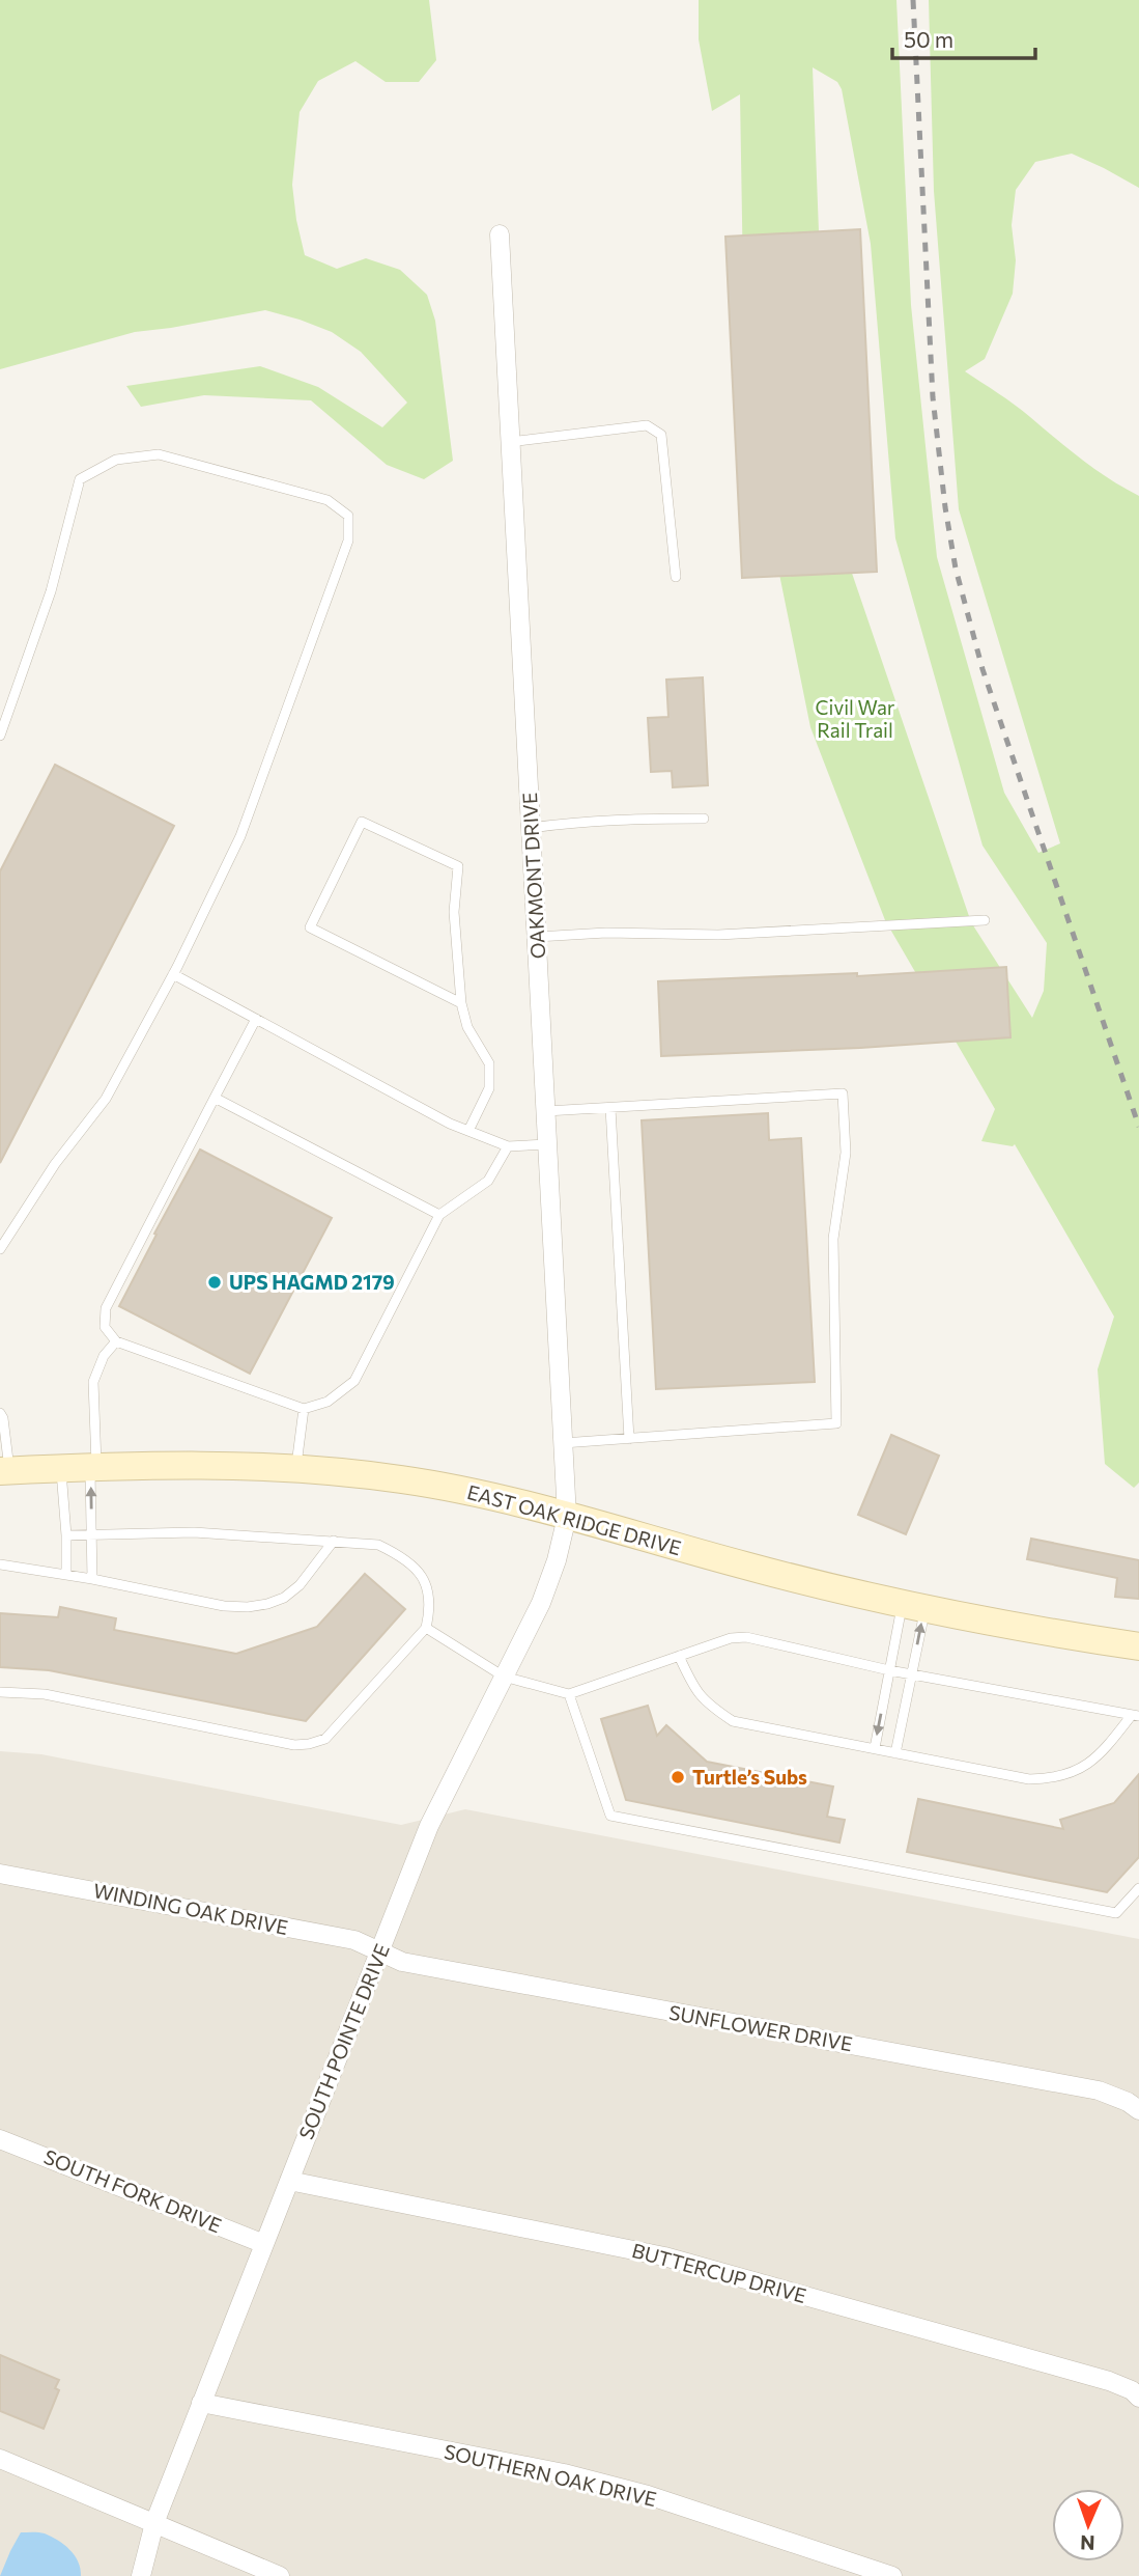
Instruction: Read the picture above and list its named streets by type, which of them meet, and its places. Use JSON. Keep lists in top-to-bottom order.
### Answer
{
  "streets": {
    "main road": ["EAST OAK RIDGE DRIVE"],
    "street": [
      "OAKMONT DRIVE",
      "WINDING OAK DRIVE",
      "SUNFLOWER DRIVE",
      "SOUTH POINTE DRIVE",
      "SOUTH FORK DRIVE",
      "BUTTERCUP DRIVE",
      "SOUTHERN OAK DRIVE"
    ]
  },
  "crossings": [
    ["OAKMONT DRIVE", "EAST OAK RIDGE DRIVE"],
    ["OAKMONT DRIVE", "SOUTH POINTE DRIVE"],
    ["EAST OAK RIDGE DRIVE", "SOUTH POINTE DRIVE"],
    ["WINDING OAK DRIVE", "SUNFLOWER DRIVE"],
    ["WINDING OAK DRIVE", "SOUTH POINTE DRIVE"],
    ["SUNFLOWER DRIVE", "SOUTH POINTE DRIVE"],
    ["SOUTH POINTE DRIVE", "SOUTH FORK DRIVE"],
    ["SOUTH POINTE DRIVE", "BUTTERCUP DRIVE"],
    ["SOUTH POINTE DRIVE", "SOUTHERN OAK DRIVE"]
  ],
  "parks": ["Civil War Rail Trail"],
  "places": ["UPS HAGMD 2179", "Turtle’s Subs"],
  "scale_bar": "50 m",
  "north": "bottom"
}
